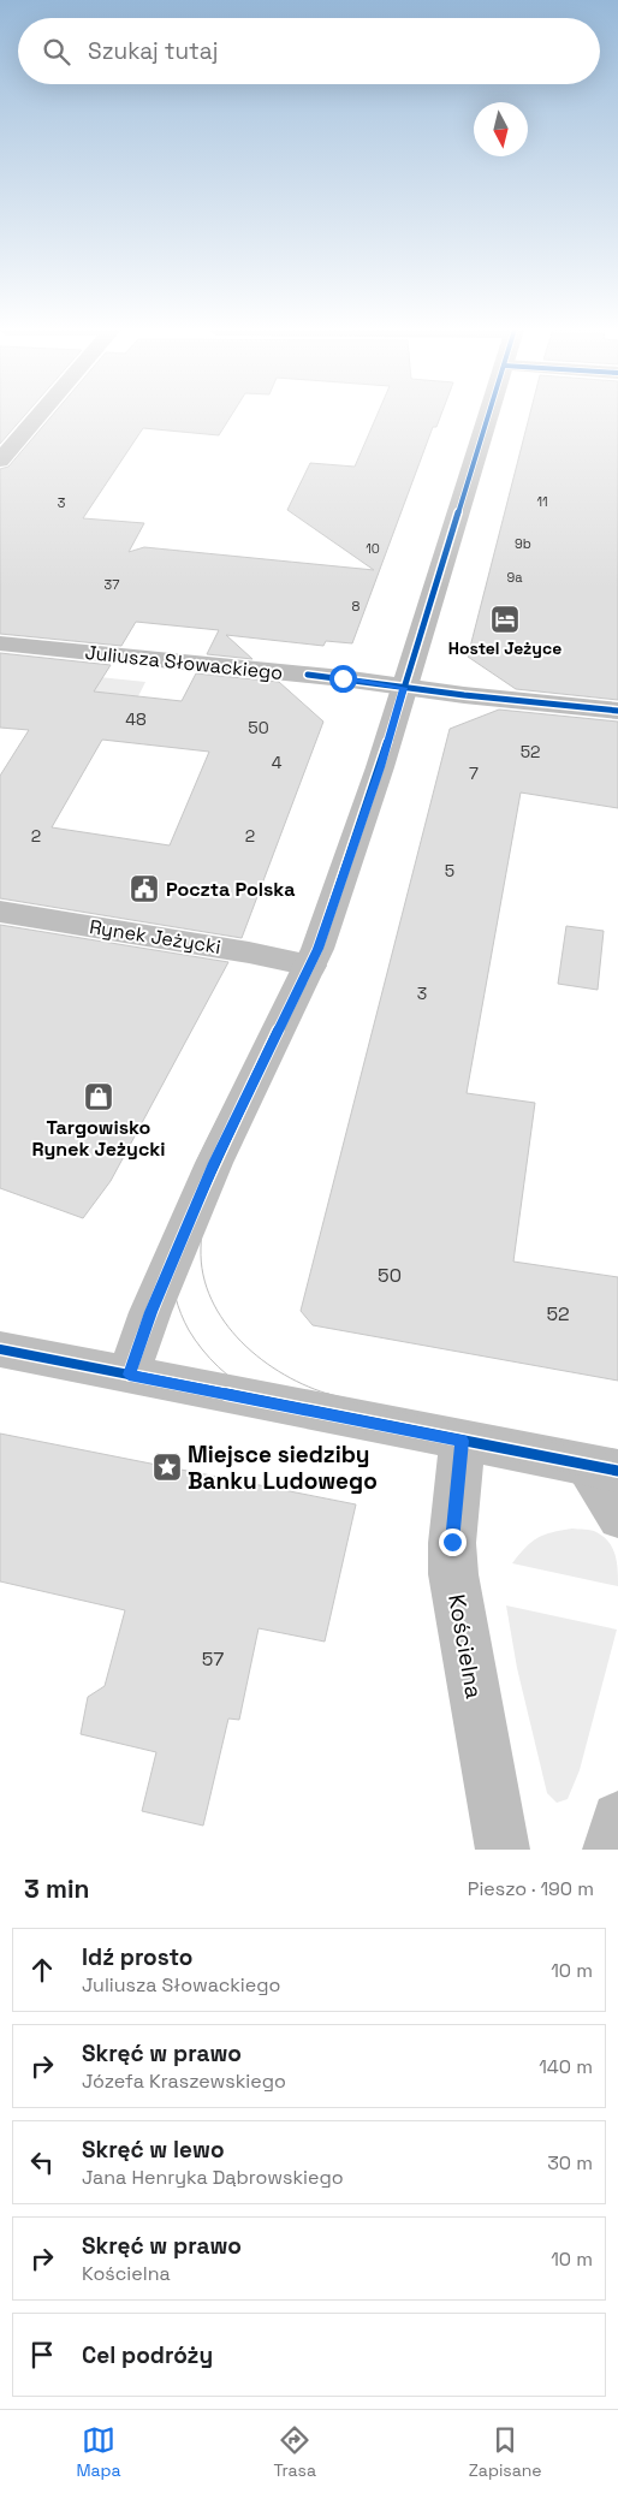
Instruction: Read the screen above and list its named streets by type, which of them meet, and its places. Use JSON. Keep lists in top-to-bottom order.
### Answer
{
  "streets": {
    "street": ["Juliusza Słowackiego", "Rynek Jeżycki", "Kościelna"]
  },
  "places": {
    "hotel": ["Hostel Jeżyce"],
    "public building": ["Poczta Polska"],
    "shop": ["Targowisko Rynek Jeżycki"],
    "place": ["Miejsce siedziby Banku Ludowego"]
  },
  "house_numbers": [
    "11",
    "3",
    "9b",
    "10",
    "9a",
    "37",
    "8",
    "48",
    "50",
    "52",
    "4",
    "7",
    "2",
    "2",
    "5",
    "3",
    "50",
    "52",
    "57"
  ],
  "north": "bottom",
  "page": {
    "search": "Szukaj tutaj",
    "heading": ["3 min", "Pieszo · 190 m"],
    "list": [
      ["Idź prosto", "Juliusza Słowackiego", "10 m"],
      ["Skręć w prawo", "Józefa Kraszewskiego", "140 m"],
      ["Skręć w lewo", "Jana Henryka Dąbrowskiego", "30 m"],
      ["Skręć w prawo", "Kościelna", "10 m"],
      "Cel podróży"
    ],
    "nav": ["Mapa", "Trasa", "Zapisane"]
  }
}
